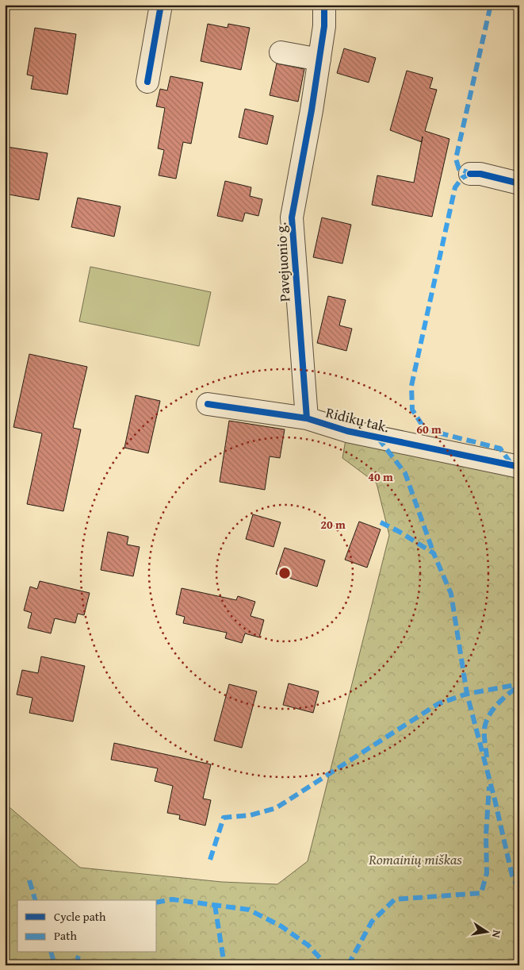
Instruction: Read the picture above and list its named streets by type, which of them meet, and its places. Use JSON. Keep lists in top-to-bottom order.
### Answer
{
  "streets": {
    "street": ["Pavejuonio g.", "Ridikų tak."]
  },
  "crossings": [
    ["Pavejuonio g.", "Ridikų tak."]
  ],
  "parks": ["Romainių miškas"],
  "legend": ["Cycle path", "Path"],
  "north": "right",
  "rings": ["60 m", "40 m", "20 m"]
}
